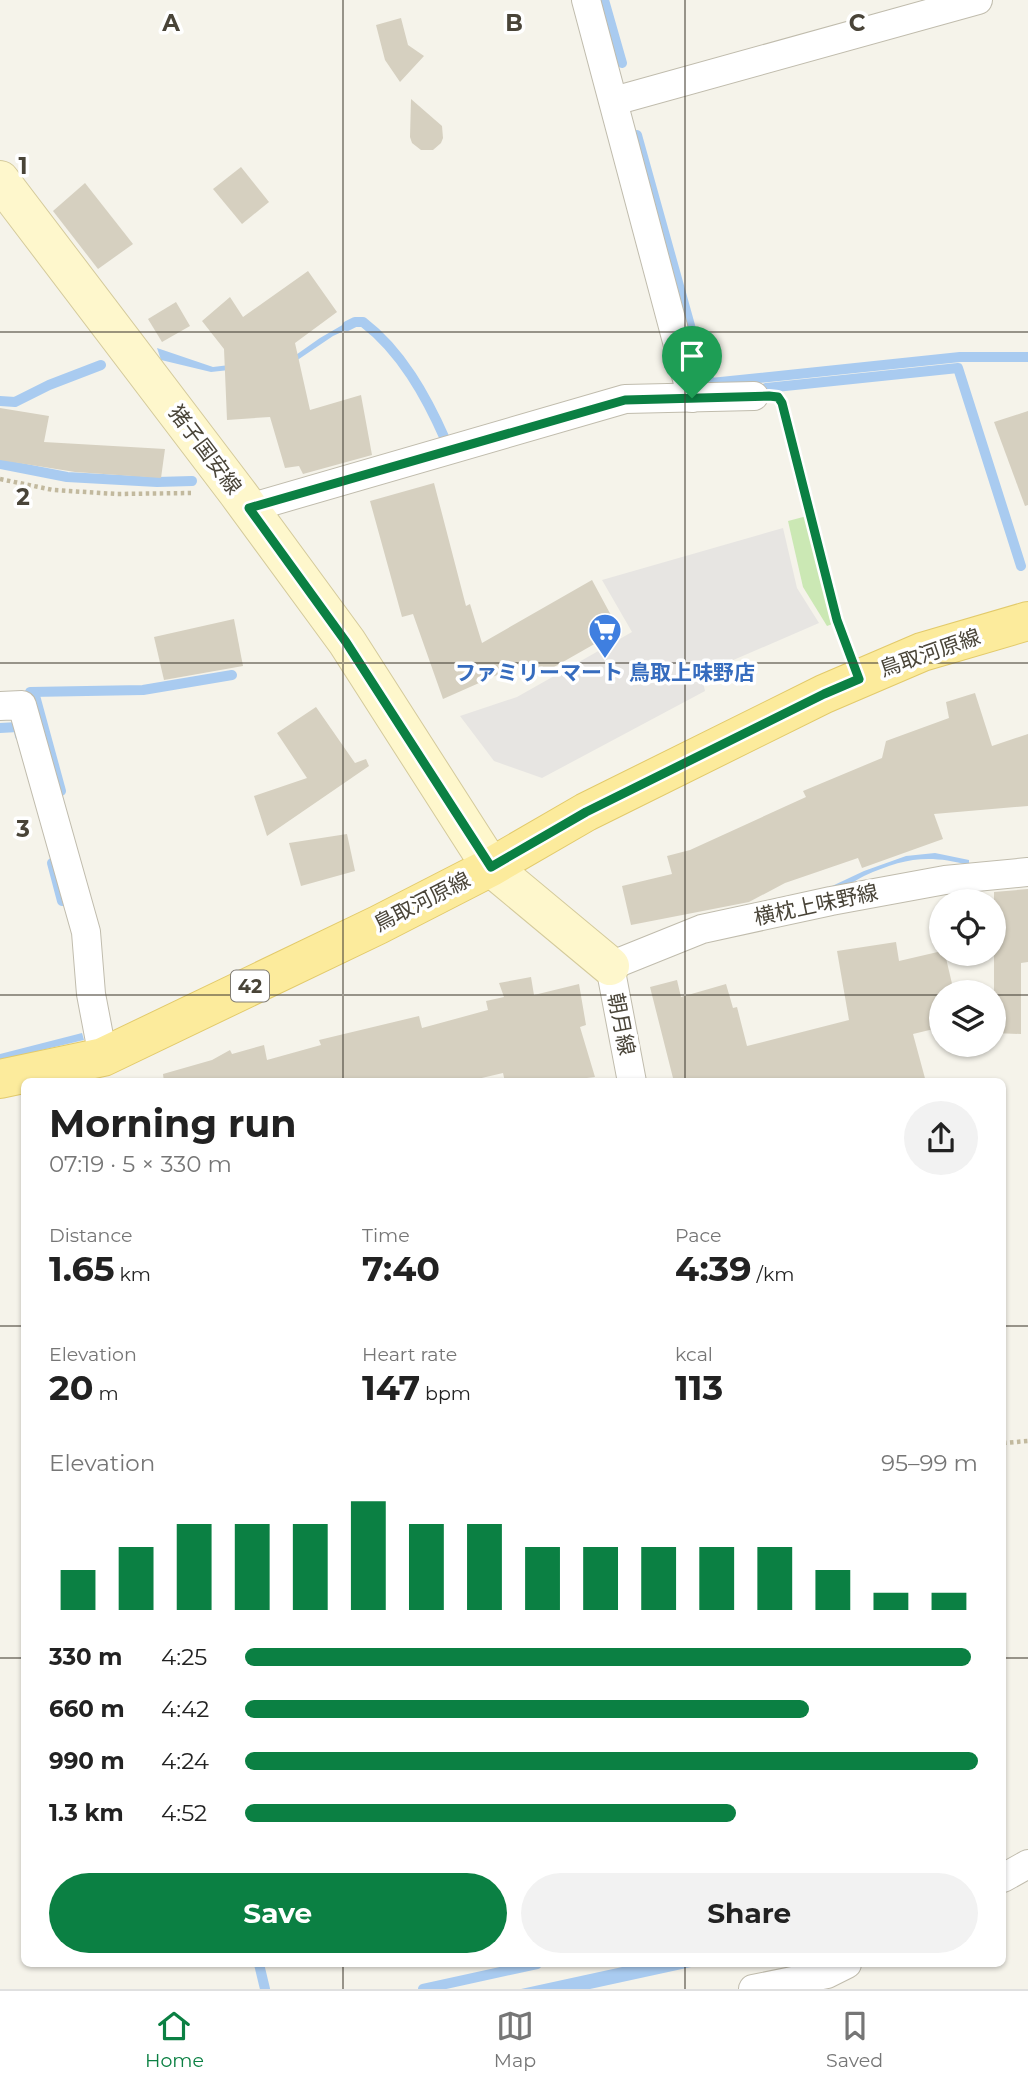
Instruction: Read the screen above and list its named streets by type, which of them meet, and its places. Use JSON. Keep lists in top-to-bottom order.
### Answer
{
  "streets": {
    "main road": ["猪子国安線", "鳥取河原線", "42"],
    "street": ["横枕上味野線", "朝月線"]
  },
  "crossings": [
    ["猪子国安線", "鳥取河原線"],
    ["猪子国安線", "横枕上味野線"],
    ["猪子国安線", "朝月線"],
    ["横枕上味野線", "朝月線"]
  ],
  "places": {
    "supermarket": ["ファミリーマート 鳥取上味野店"]
  },
  "page": {
    "heading": ["Morning run", "07:19 · 5 × 330 m"],
    "stats": [
      ["Distance", "1.65 km"],
      ["Time", "7:40"],
      ["Pace", "4:39 /km"],
      ["Elevation", "20 m"],
      ["Heart rate", "147 bpm"],
      ["kcal", "113"]
    ],
    "chart": ["Elevation", "95–99 m"],
    "list": [
      {
        "name": "330 m",
        "note": "4:25"
      },
      {
        "name": "660 m",
        "note": "4:42"
      },
      {
        "name": "990 m",
        "note": "4:24"
      },
      {
        "name": "1.3 km",
        "note": "4:52"
      }
    ],
    "buttons": ["Save", "Share"],
    "tabs": ["Home", "Map", "Saved"]
  },
  "grid": {
    "columns": ["A", "B", "C"],
    "rows": ["1", "2", "3"]
  }
}
